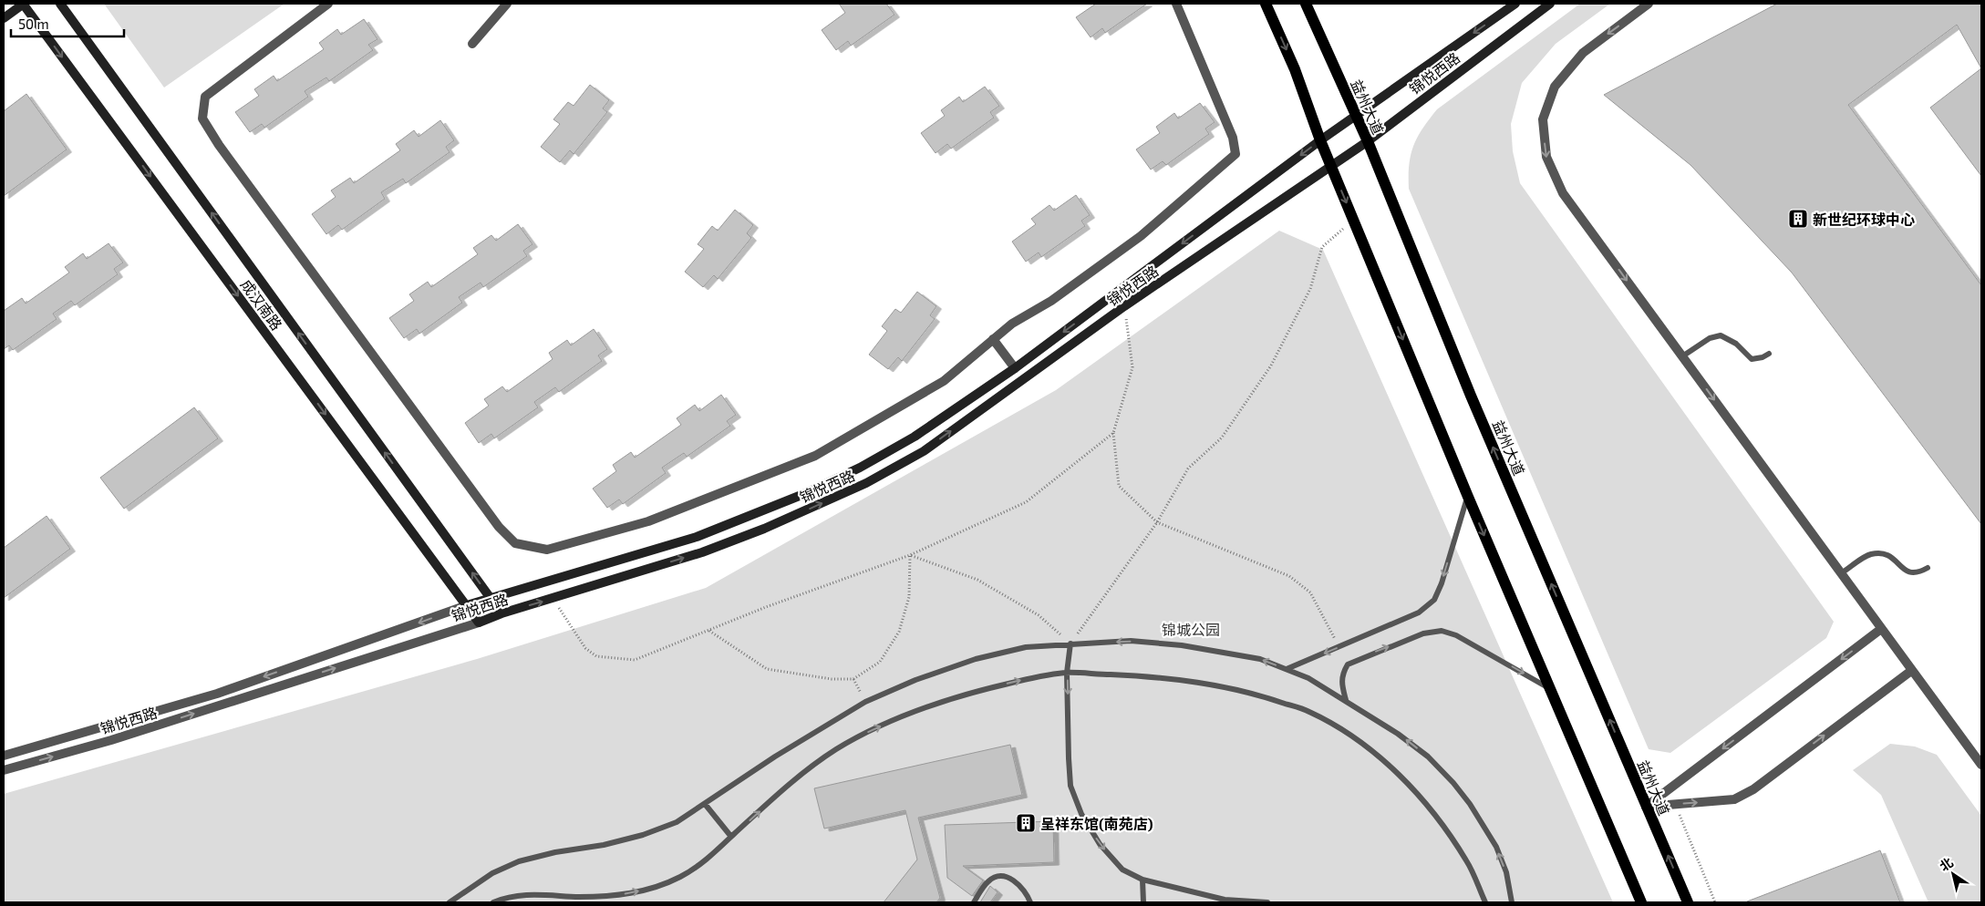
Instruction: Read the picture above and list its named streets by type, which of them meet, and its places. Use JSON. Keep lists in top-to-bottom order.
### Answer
{
  "streets": {
    "main road": ["锦悦西路", "益州大道", "成汉南路"]
  },
  "crossings": [
    ["锦悦西路", "益州大道"],
    ["锦悦西路", "成汉南路"]
  ],
  "parks": ["锦城公园"],
  "places": {
    "building": ["新世纪环球中心", "呈祥东馆(南苑店)"]
  },
  "scale_bar": "50 m",
  "north": "top left"
}
